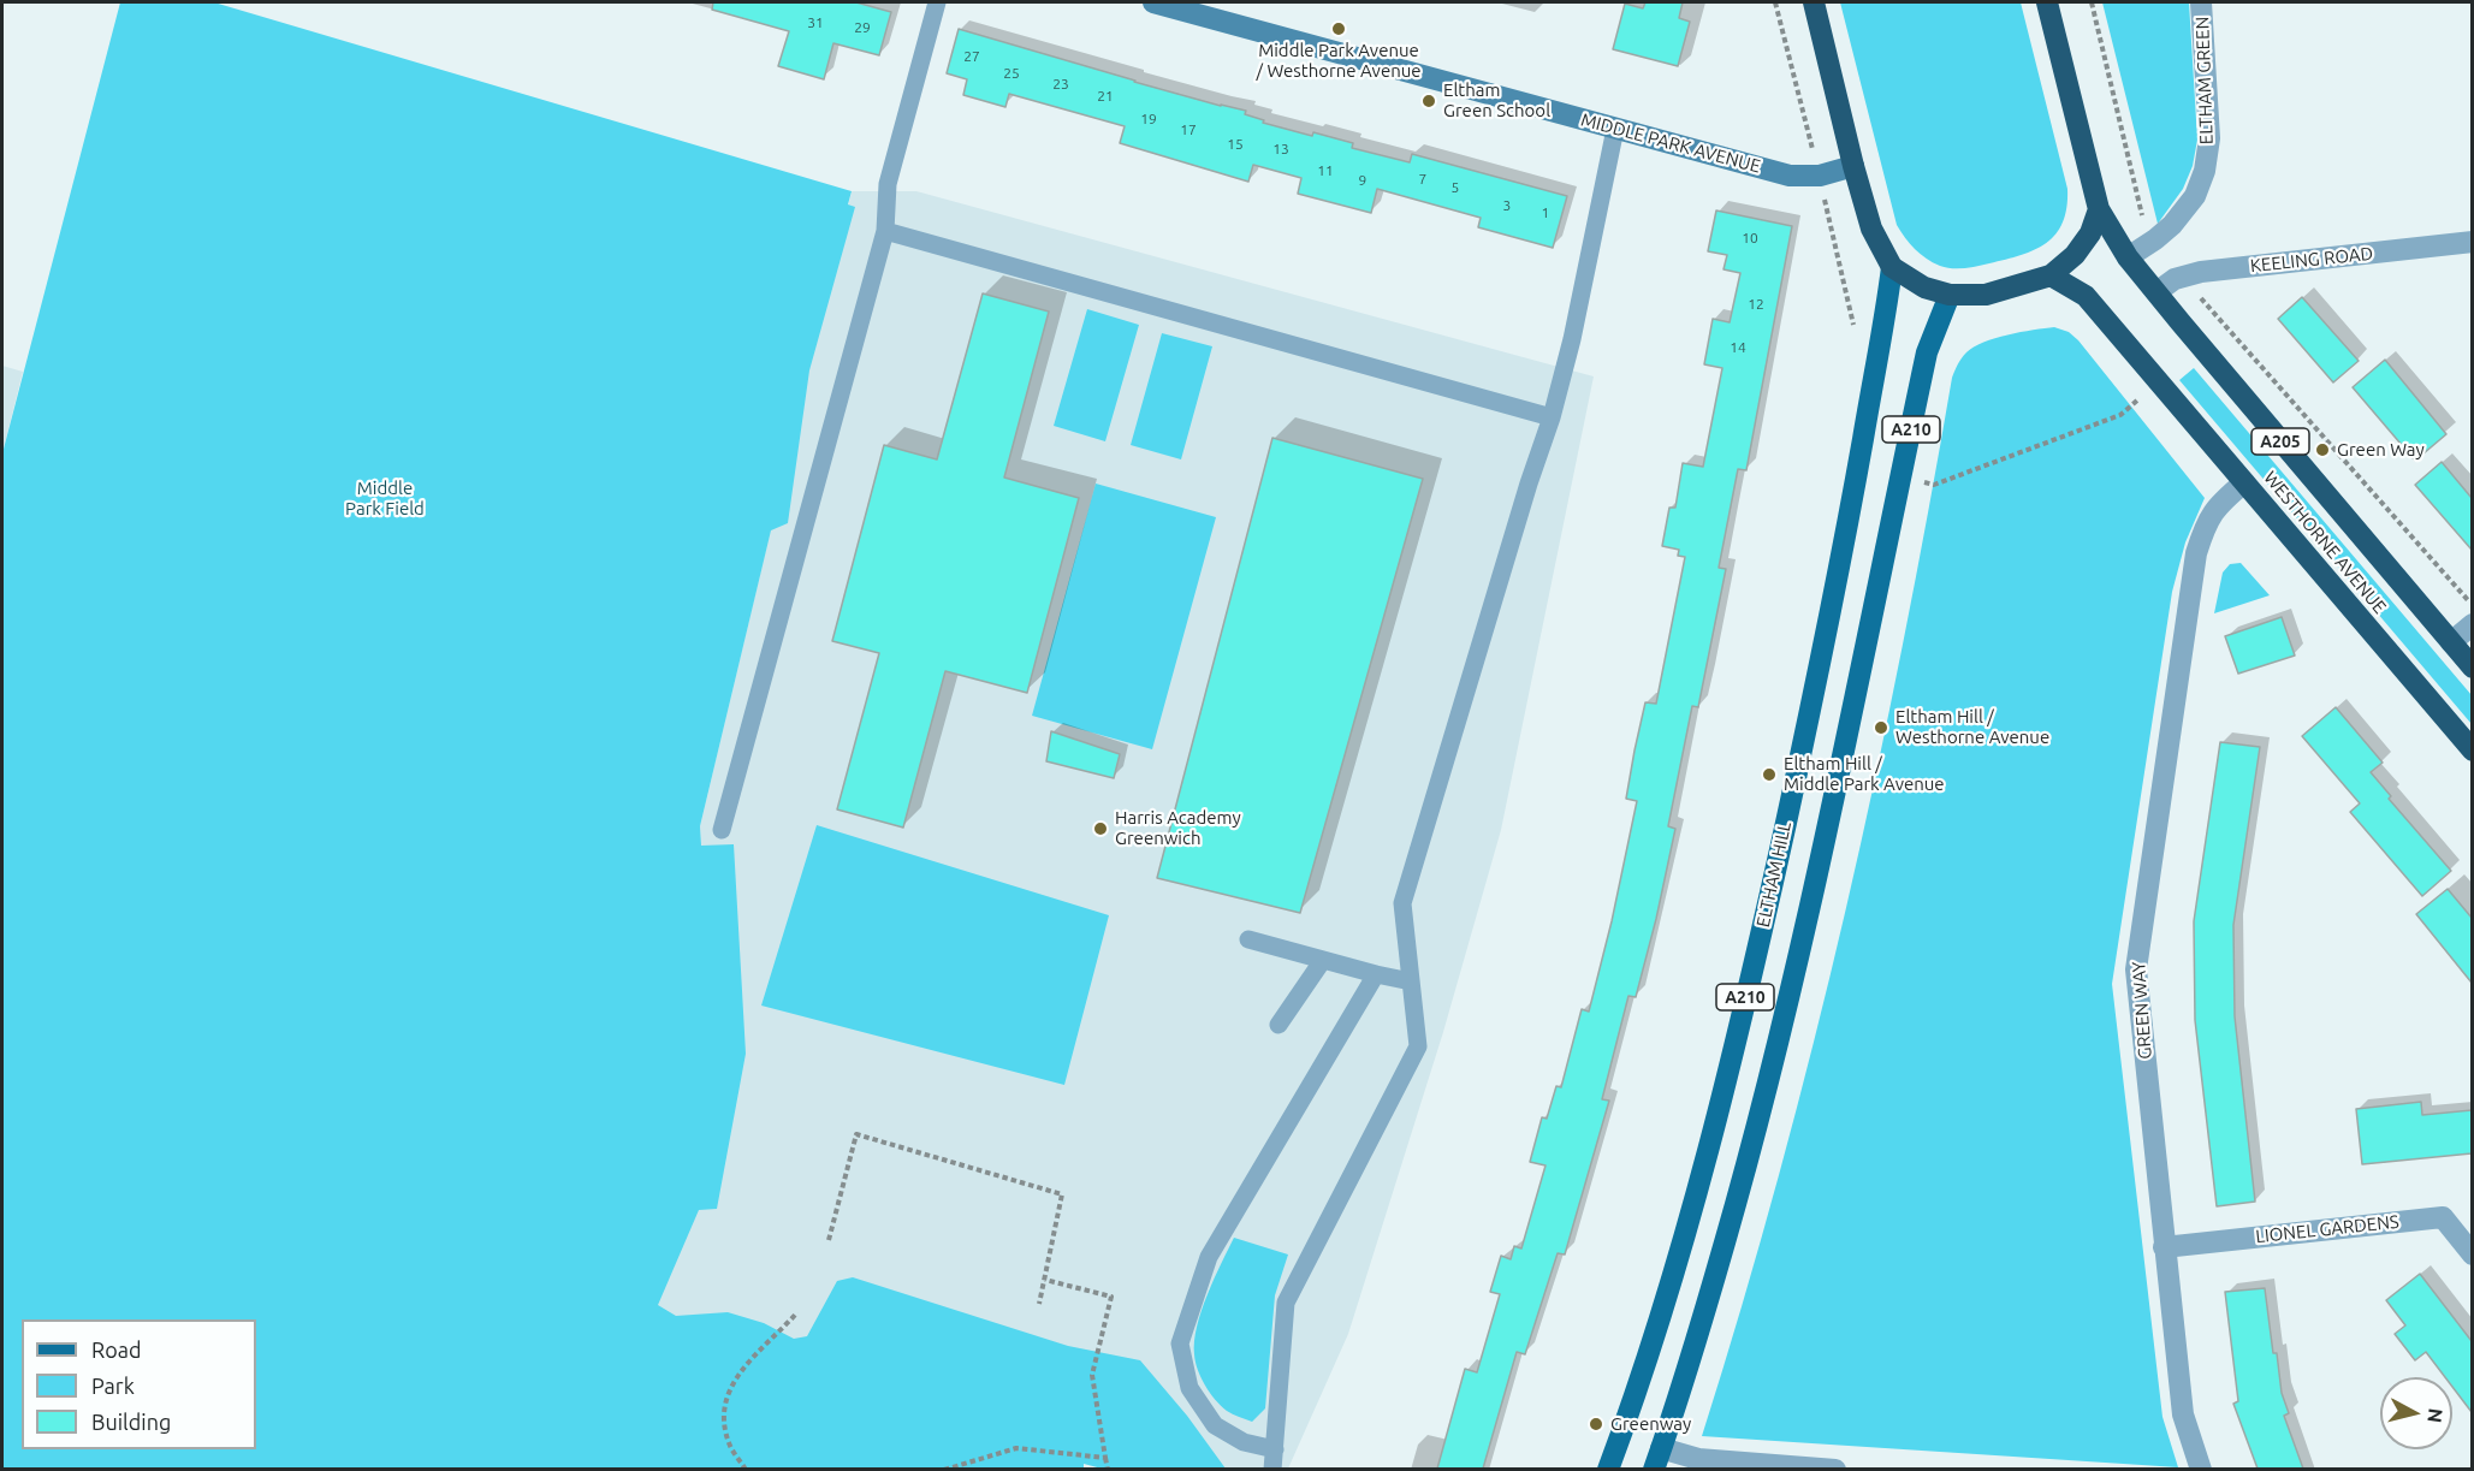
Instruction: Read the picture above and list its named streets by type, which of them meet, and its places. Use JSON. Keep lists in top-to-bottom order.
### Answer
{
  "streets": {
    "highway": ["A205", "WESTHORNE AVENUE"],
    "main road": ["A210", "ELTHAM HILL"],
    "street": [
      "ELTHAM GREEN",
      "MIDDLE PARK AVENUE",
      "KEELING ROAD",
      "GREEN WAY",
      "LIONEL GARDENS"
    ]
  },
  "crossings": [
    ["ELTHAM GREEN", "WESTHORNE AVENUE"],
    ["KEELING ROAD", "WESTHORNE AVENUE"],
    ["A205", "WESTHORNE AVENUE"],
    ["WESTHORNE AVENUE", "GREEN WAY"],
    ["GREEN WAY", "LIONEL GARDENS"]
  ],
  "parks": ["Middle Park Field"],
  "places": [
    "Middle Park Avenue / Westhorne Avenue",
    "Eltham Green School",
    "Green Way",
    "Eltham Hill / Westhorne Avenue",
    "Eltham Hill / Middle Park Avenue",
    "Harris Academy Greenwich",
    "Greenway"
  ],
  "house_numbers": [
    "31",
    "29",
    "27",
    "25",
    "23",
    "21",
    "19",
    "17",
    "15",
    "13",
    "11",
    "7",
    "9",
    "5",
    "3",
    "1",
    "10",
    "12",
    "14"
  ],
  "legend": ["Road", "Park", "Building"],
  "north": "right"
}
